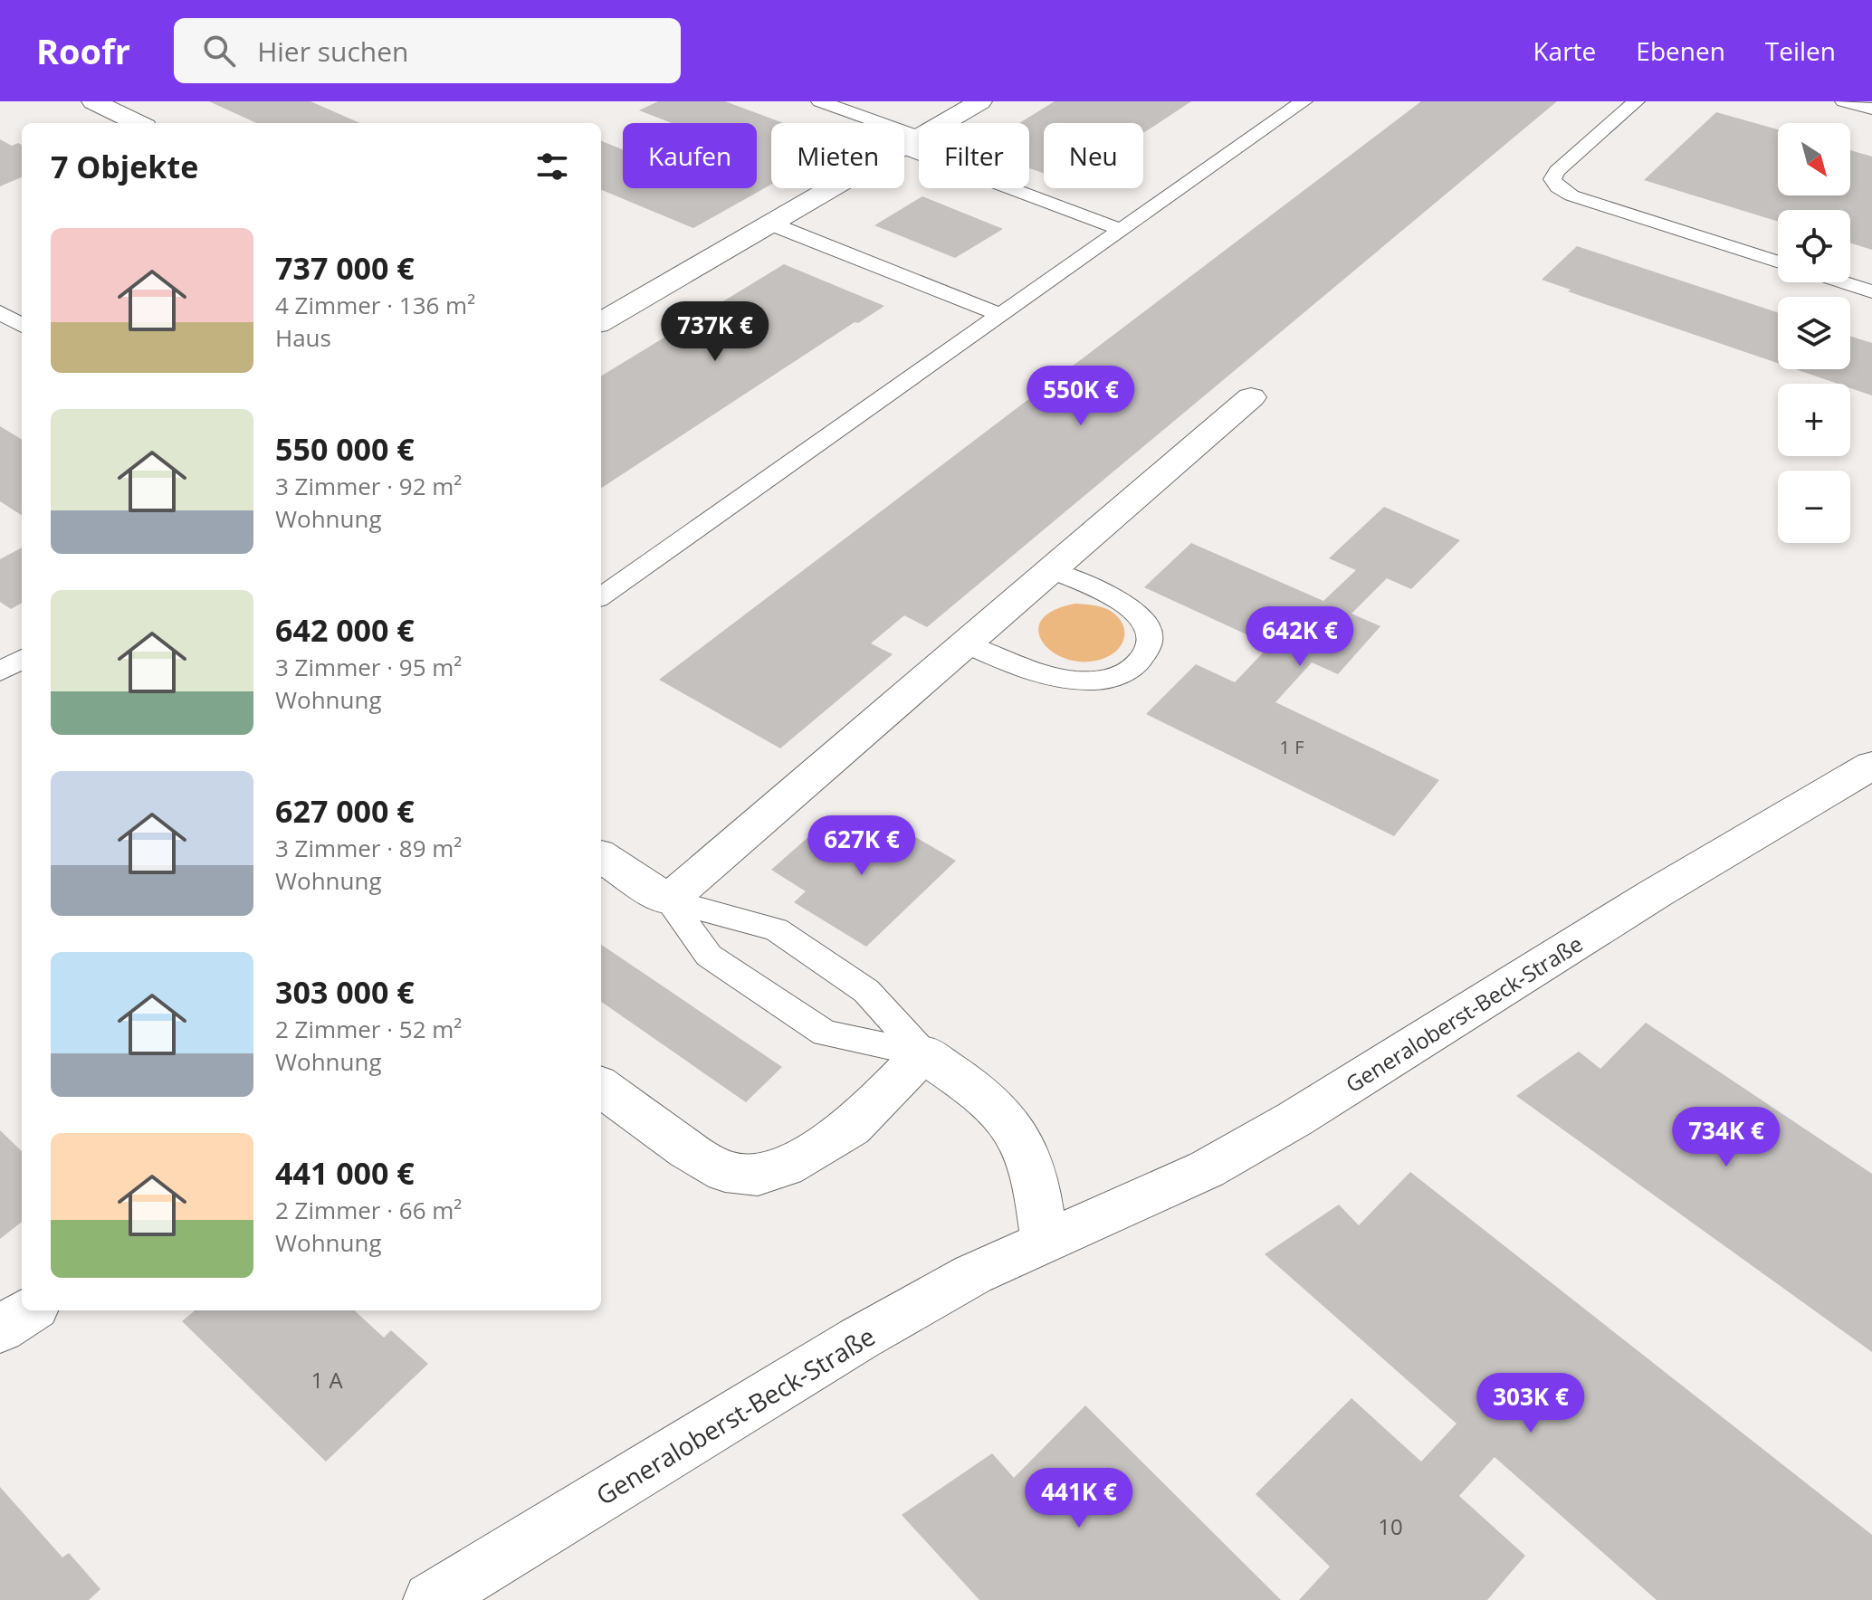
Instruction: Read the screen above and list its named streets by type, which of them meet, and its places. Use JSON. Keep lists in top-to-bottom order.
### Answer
{
  "streets": {
    "street": ["Generaloberst-Beck-Straße"]
  },
  "house_numbers": ["1 F", "1 A", "10"],
  "north": "bottom right",
  "page": {
    "header": "Roofr",
    "search": "Hier suchen",
    "nav": ["Karte", "Ebenen", "Teilen"],
    "map_buttons": ["+", "−"],
    "chip": [
      "Kaufen",
      "Mieten",
      "Filter",
      "Neu"
    ],
    "heading": "7 Objekte",
    "list": [
      {
        "name": "737 000 €",
        "note": "4 Zimmer · 136 m² · Haus"
      },
      {
        "name": "550 000 €",
        "note": "3 Zimmer · 92 m² · Wohnung"
      },
      {
        "name": "642 000 €",
        "note": "3 Zimmer · 95 m² · Wohnung"
      },
      {
        "name": "627 000 €",
        "note": "3 Zimmer · 89 m² · Wohnung"
      },
      {
        "name": "303 000 €",
        "note": "2 Zimmer · 52 m² · Wohnung"
      },
      {
        "name": "441 000 €",
        "note": "2 Zimmer · 66 m² · Wohnung"
      }
    ],
    "price": [
      "737K €",
      "550K €",
      "642K €",
      "627K €",
      "734K €",
      "303K €",
      "441K €"
    ]
  }
}
